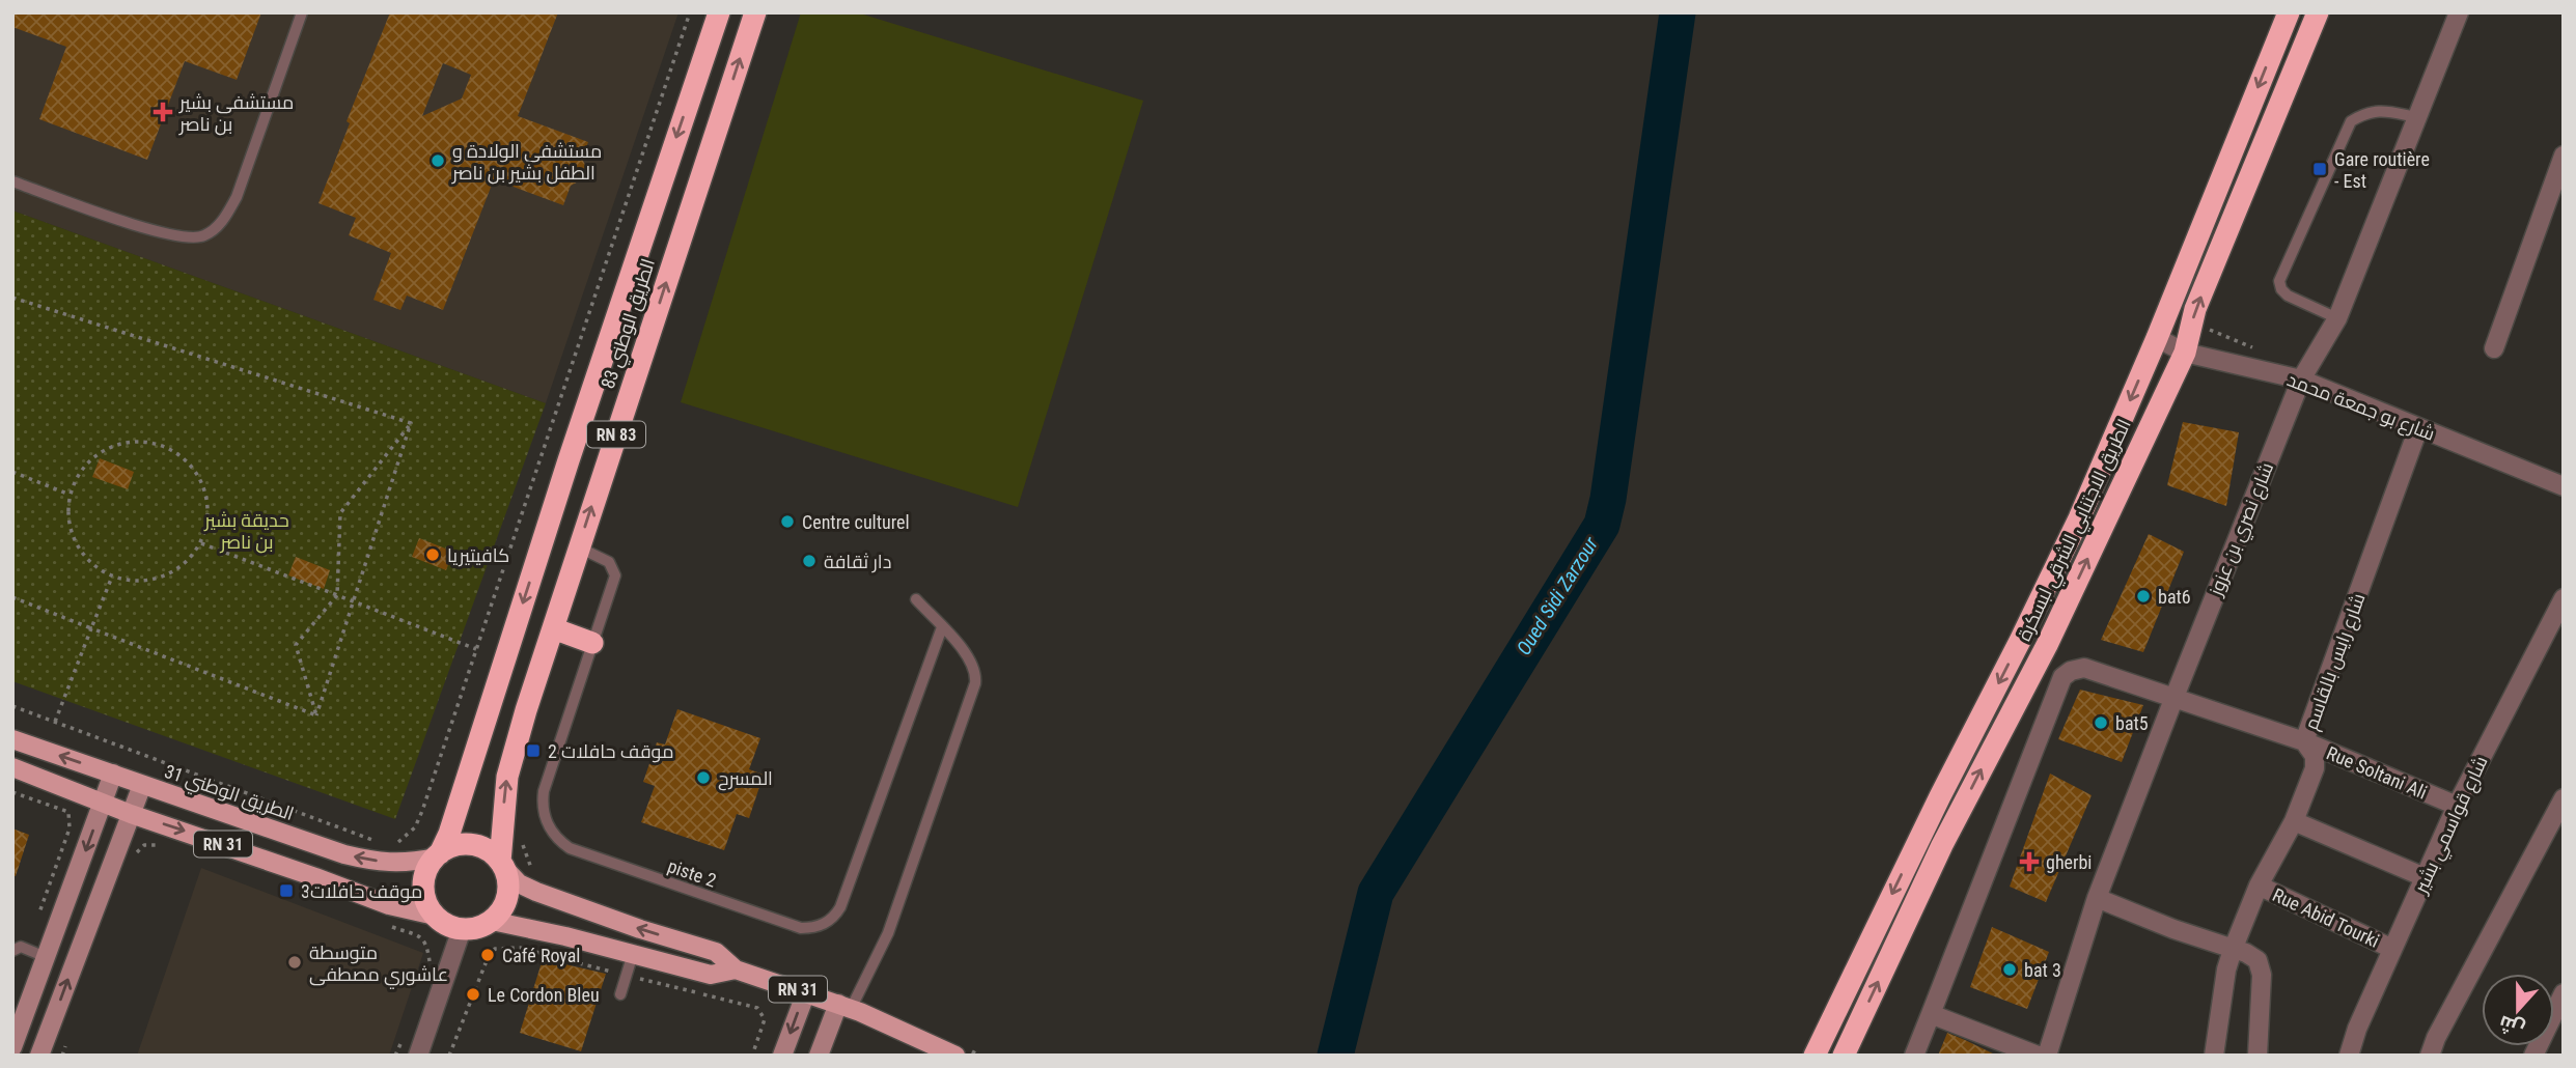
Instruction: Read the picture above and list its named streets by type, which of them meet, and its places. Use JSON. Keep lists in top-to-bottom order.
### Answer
{
  "streets": {
    "highway": ["الطريق الوطني 83", "RN 83", "الطريق الاجتنابي الشرقي لبسكرة"],
    "main road": ["الطريق الوطني 31", "RN 31"],
    "street": [
      "شارع بو جمعة محمد",
      "شارع نصري بن عزوز",
      "شارع رايس بالقاسم",
      "Rue Soltani Ali",
      "شارع قواسمي بشير",
      "Rue Abid Tourki"
    ],
    "lane": ["piste 2"]
  },
  "crossings": [
    ["الطريق الوطني 83", "الطريق الوطني 31"],
    ["الطريق الوطني 83", "RN 31"],
    ["الطريق الوطني 83", "piste 2"],
    ["شارع بو جمعة محمد", "شارع نصري بن عزوز"],
    ["شارع بو جمعة محمد", "الطريق الاجتنابي الشرقي لبسكرة"],
    ["شارع بو جمعة محمد", "شارع رايس بالقاسم"],
    ["شارع نصري بن عزوز", "Rue Soltani Ali"],
    ["شارع رايس بالقاسم", "Rue Soltani Ali"],
    ["شارع رايس بالقاسم", "Rue Abid Tourki"],
    ["Rue Soltani Ali", "شارع قواسمي بشير"],
    ["الطريق الوطني 31", "RN 31"],
    ["شارع قواسمي بشير", "Rue Abid Tourki"]
  ],
  "water": ["Oued Sidi Zarzour"],
  "parks": ["حديقة بشير بن ناصر"],
  "places": {
    "health": ["مستشفى بشير بن ناصر", "gherbi"],
    "other": [
      "مستشفى الولادة و الطفل بشير بن ناصر",
      "Centre culturel",
      "كافيتيريا",
      "دار ثقافة",
      "bat6",
      "bat5",
      "المسرح",
      "Café Royal",
      "متوسطة عاشوري مصطفى",
      "bat 3",
      "Le Cordon Bleu"
    ],
    "transit": ["Gare routière - Est", "موقف حافلات 2", "موقف حافلات3"]
  },
  "north": "bottom"
}
